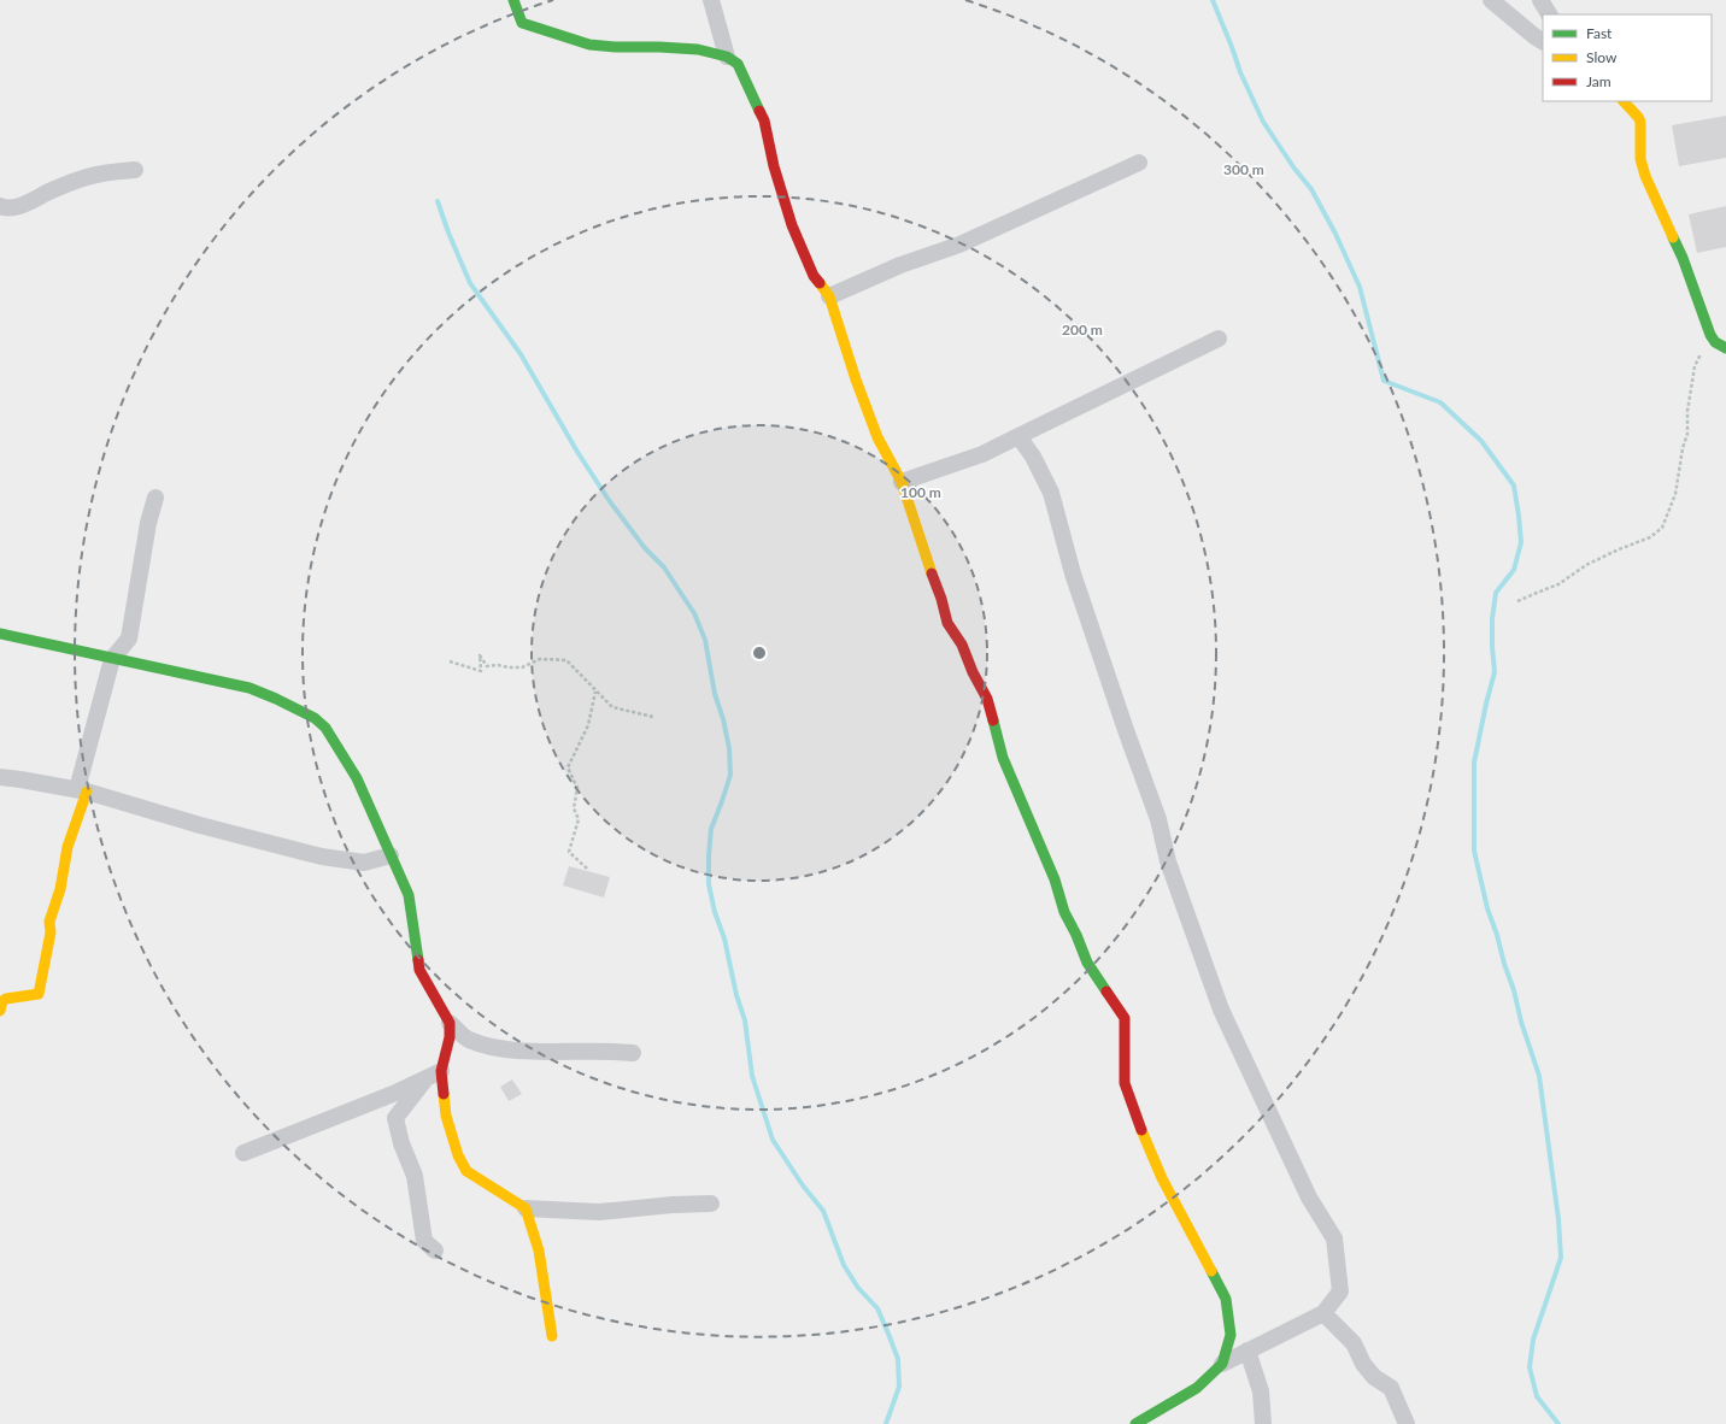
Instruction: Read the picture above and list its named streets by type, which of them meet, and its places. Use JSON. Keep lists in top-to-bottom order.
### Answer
{
  "legend": ["Fast", "Slow", "Jam"],
  "rings": ["300 m", "200 m", "100 m"]
}
